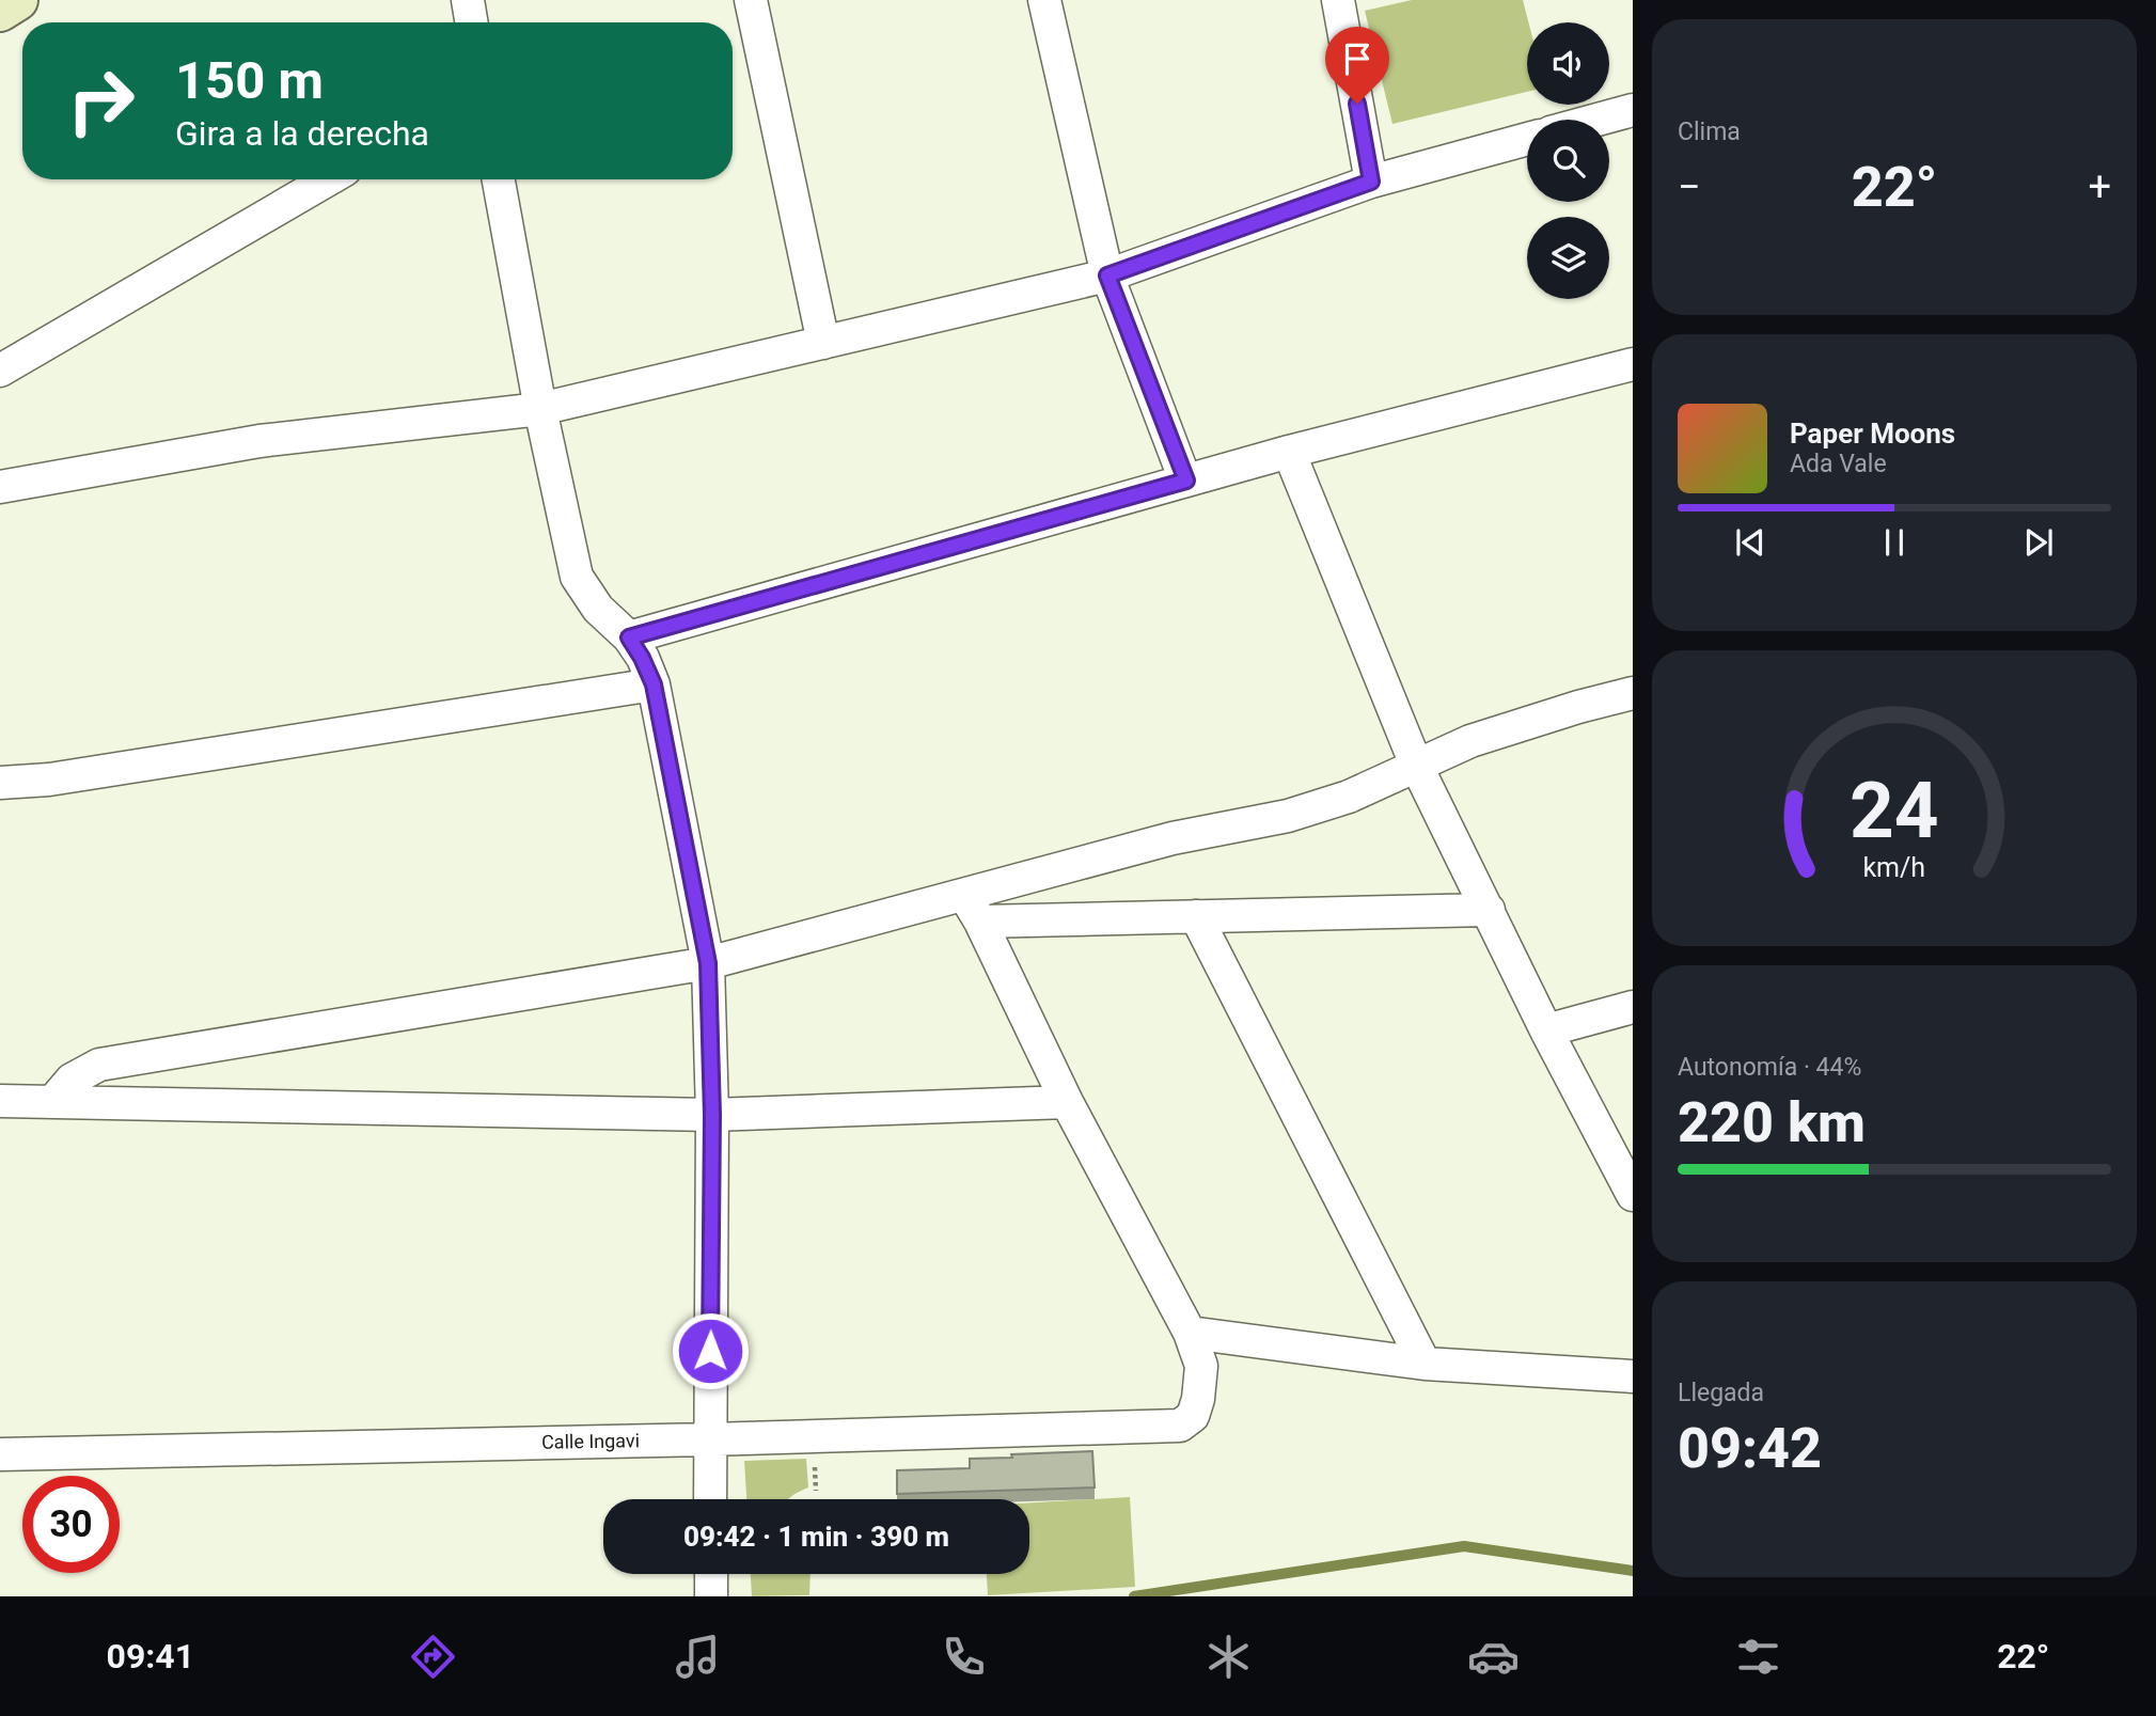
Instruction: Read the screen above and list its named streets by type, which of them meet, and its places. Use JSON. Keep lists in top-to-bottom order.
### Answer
{
  "streets": {
    "street": ["Calle Ingavi"]
  },
  "page": {
    "tile": [
      "Clima",
      ["Autonomía · 44%", "220 km"],
      ["Llegada", "09:42"]
    ],
    "turn": ["150 m", "Gira a la derecha"],
    "heat": ["−", "22°", "+"],
    "song": ["Paper Moons", "Ada Vale"],
    "limit": "30",
    "trip": "09:42 · 1 min · 390 m",
    "tabs": ["09:41", "22°"],
    "gauge": ["24", "km/h"]
  }
}
